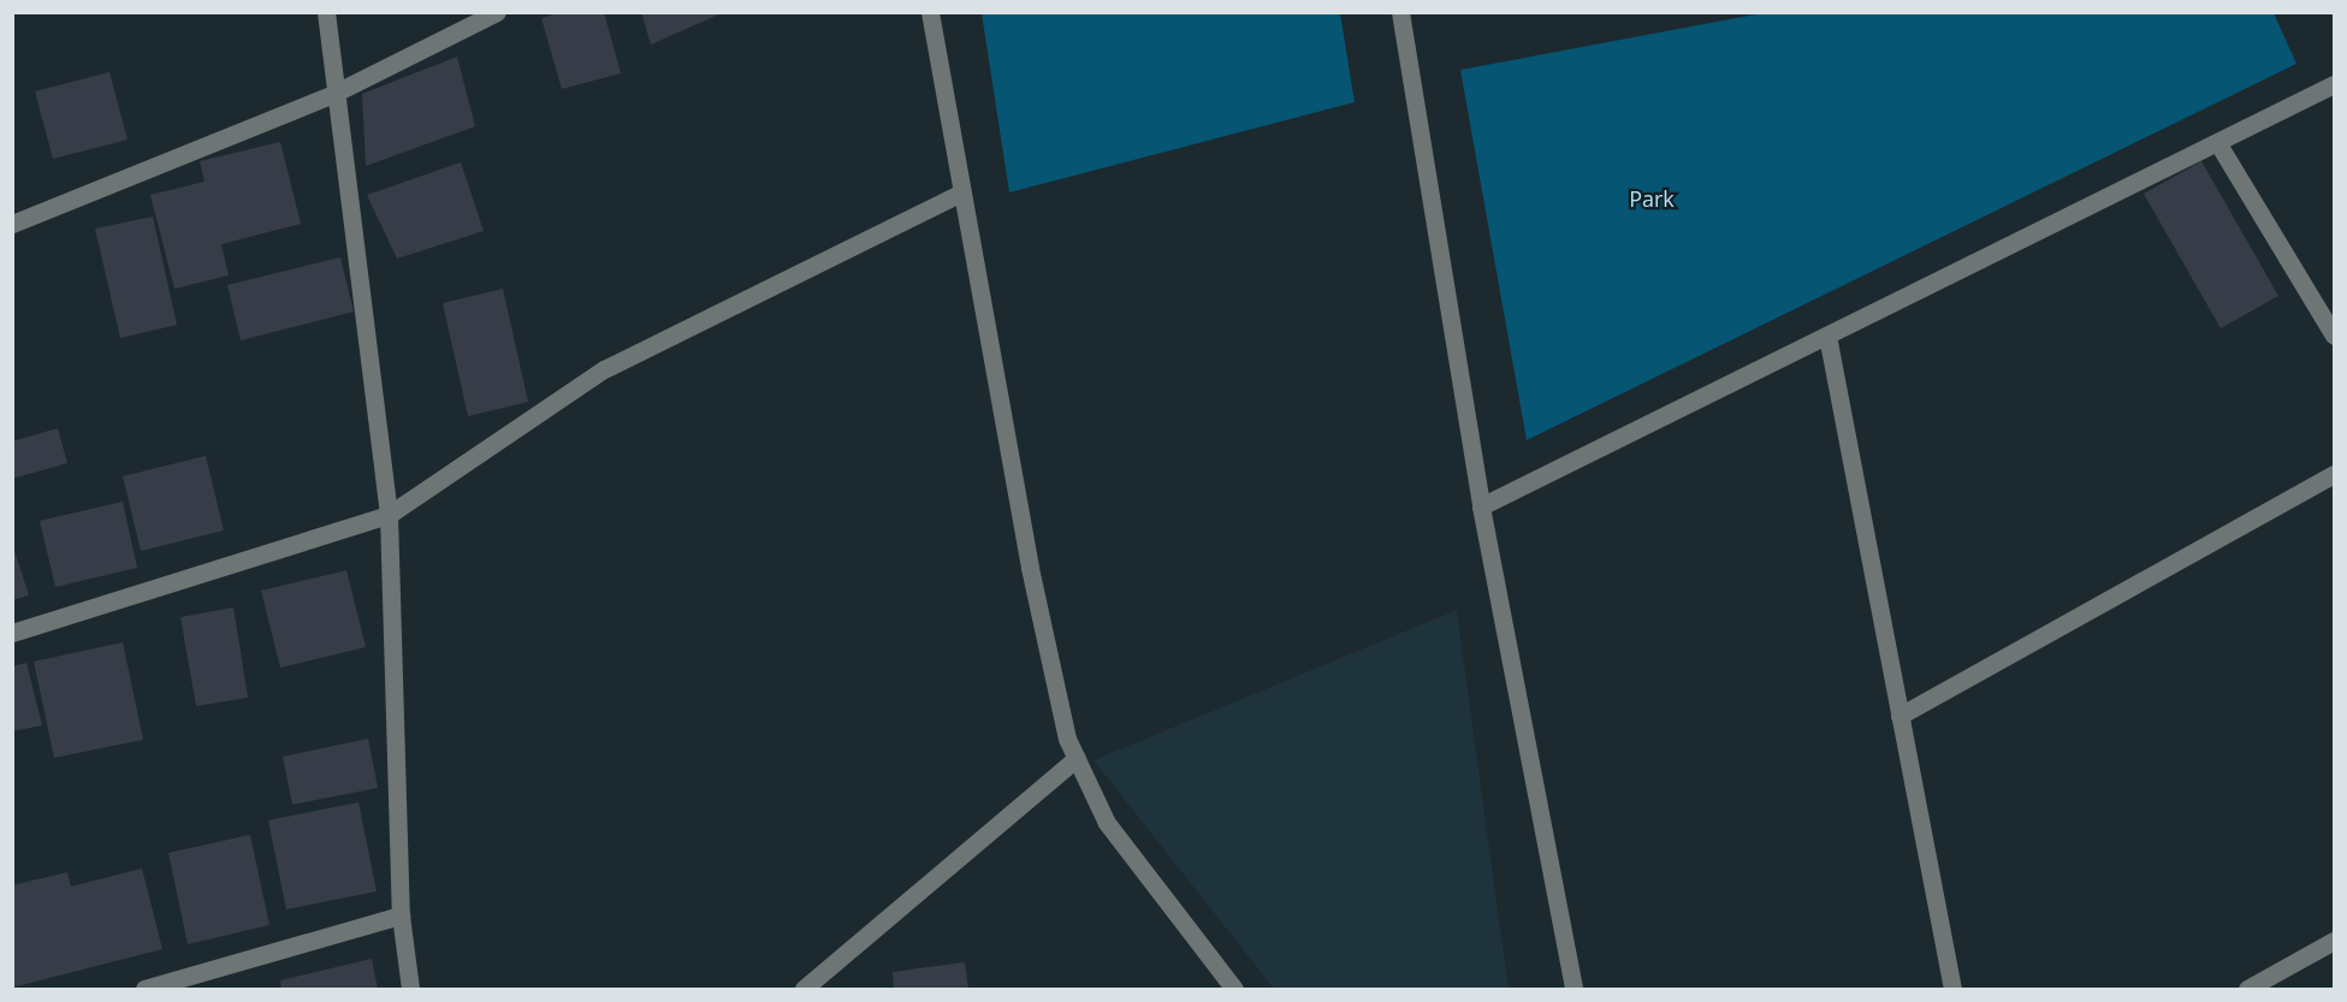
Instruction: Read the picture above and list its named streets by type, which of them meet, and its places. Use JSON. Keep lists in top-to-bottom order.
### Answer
{
  "parks": ["Park"]
}
